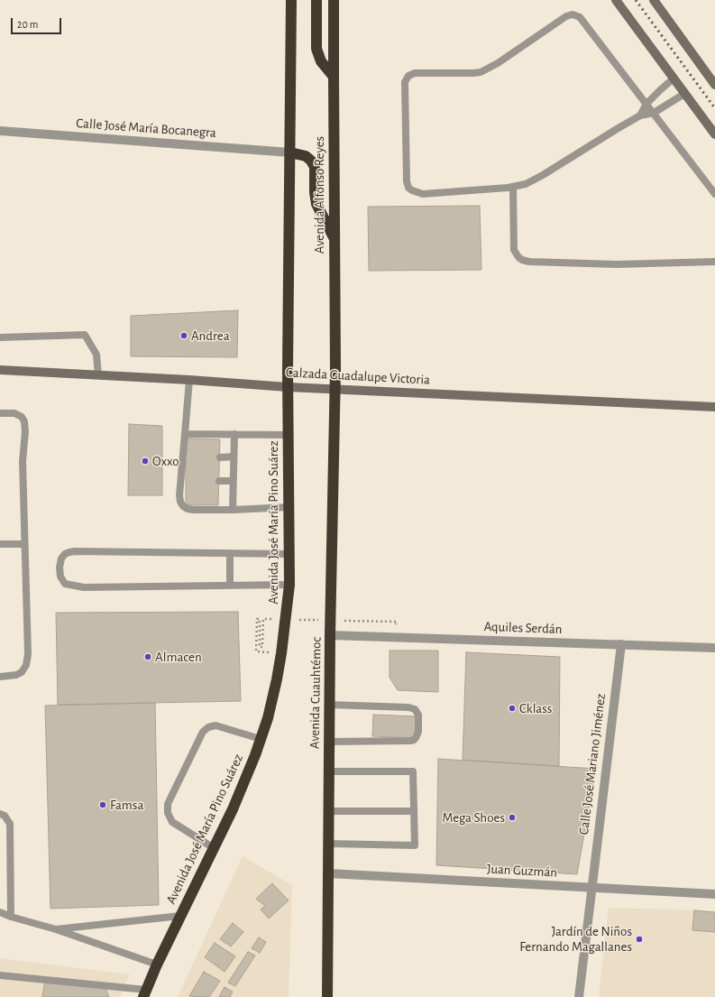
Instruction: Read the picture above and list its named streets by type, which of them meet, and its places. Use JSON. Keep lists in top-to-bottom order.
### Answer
{
  "streets": {
    "highway": ["Avenida Alfonso Reyes", "Avenida José María Pino Suárez", "Avenida Cuauhtémoc"],
    "street": [
      "Calle José María Bocanegra",
      "Calzada Guadalupe Victoria",
      "Aquiles Serdán",
      "Calle José Mariano Jiménez",
      "Juan Guzmán"
    ]
  },
  "crossings": [
    ["Avenida Alfonso Reyes", "Calzada Guadalupe Victoria"],
    ["Avenida Alfonso Reyes", "Avenida Cuauhtémoc"],
    ["Calzada Guadalupe Victoria", "Avenida José María Pino Suárez"],
    ["Calzada Guadalupe Victoria", "Avenida Cuauhtémoc"],
    ["Aquiles Serdán", "Avenida Cuauhtémoc"],
    ["Aquiles Serdán", "Calle José Mariano Jiménez"],
    ["Avenida Cuauhtémoc", "Juan Guzmán"],
    ["Calle José Mariano Jiménez", "Juan Guzmán"]
  ],
  "places": [
    "Andrea",
    "Oxxo",
    "Almacen",
    "Cklass",
    "Famsa",
    "Mega Shoes",
    "Jardín de Niños Fernando Magallanes"
  ],
  "scale_bar": "20 m"
}
